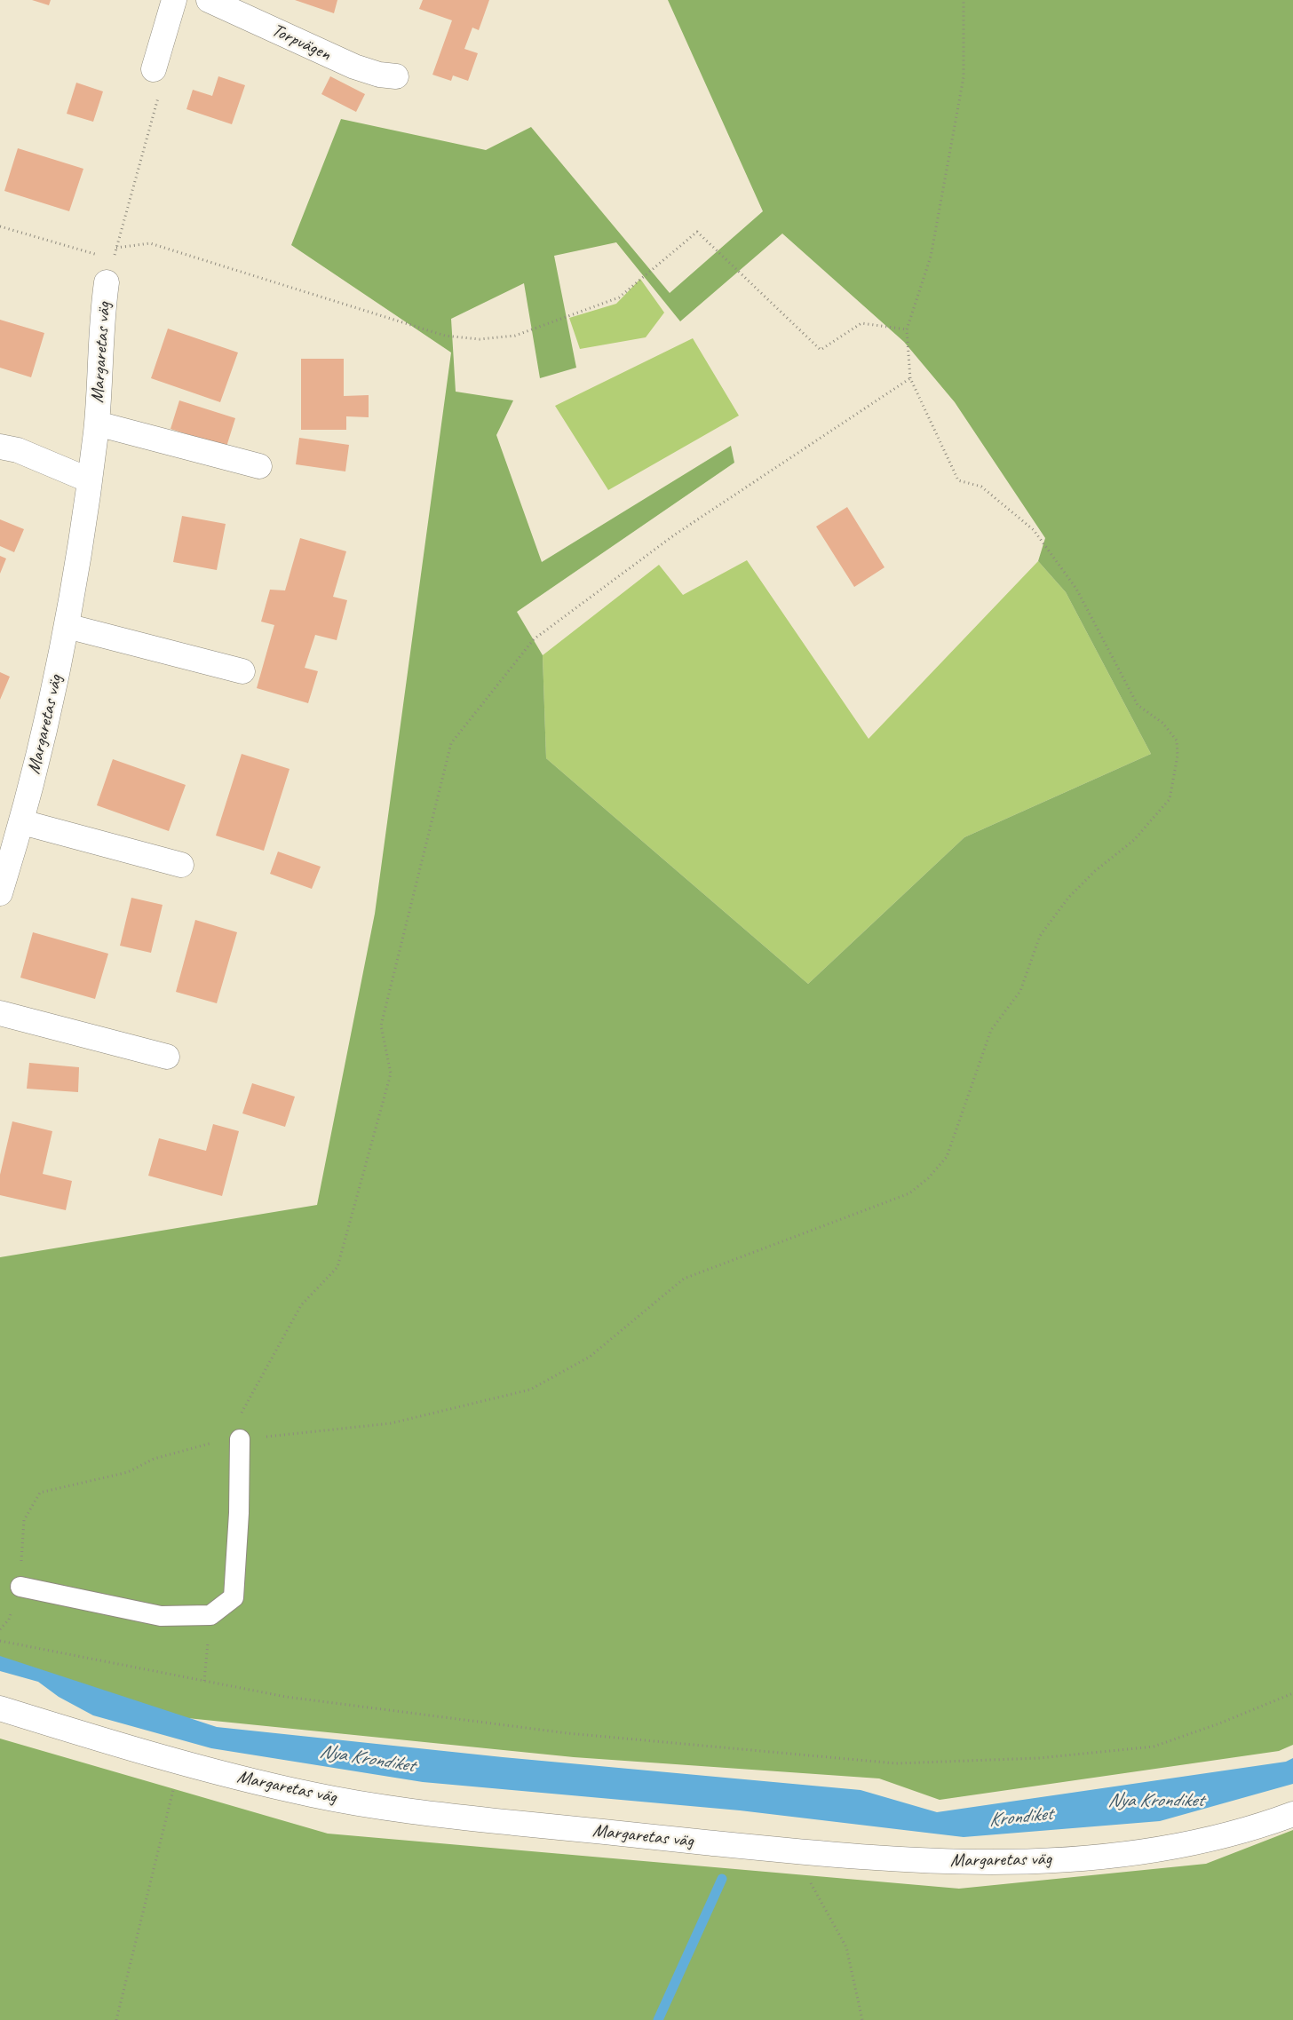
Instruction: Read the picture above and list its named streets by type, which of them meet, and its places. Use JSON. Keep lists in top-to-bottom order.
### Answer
{
  "streets": {
    "street": ["Torpvägen", "Margaretas väg"]
  },
  "water": ["Nya Krondiket", "Krondiket"]
}
